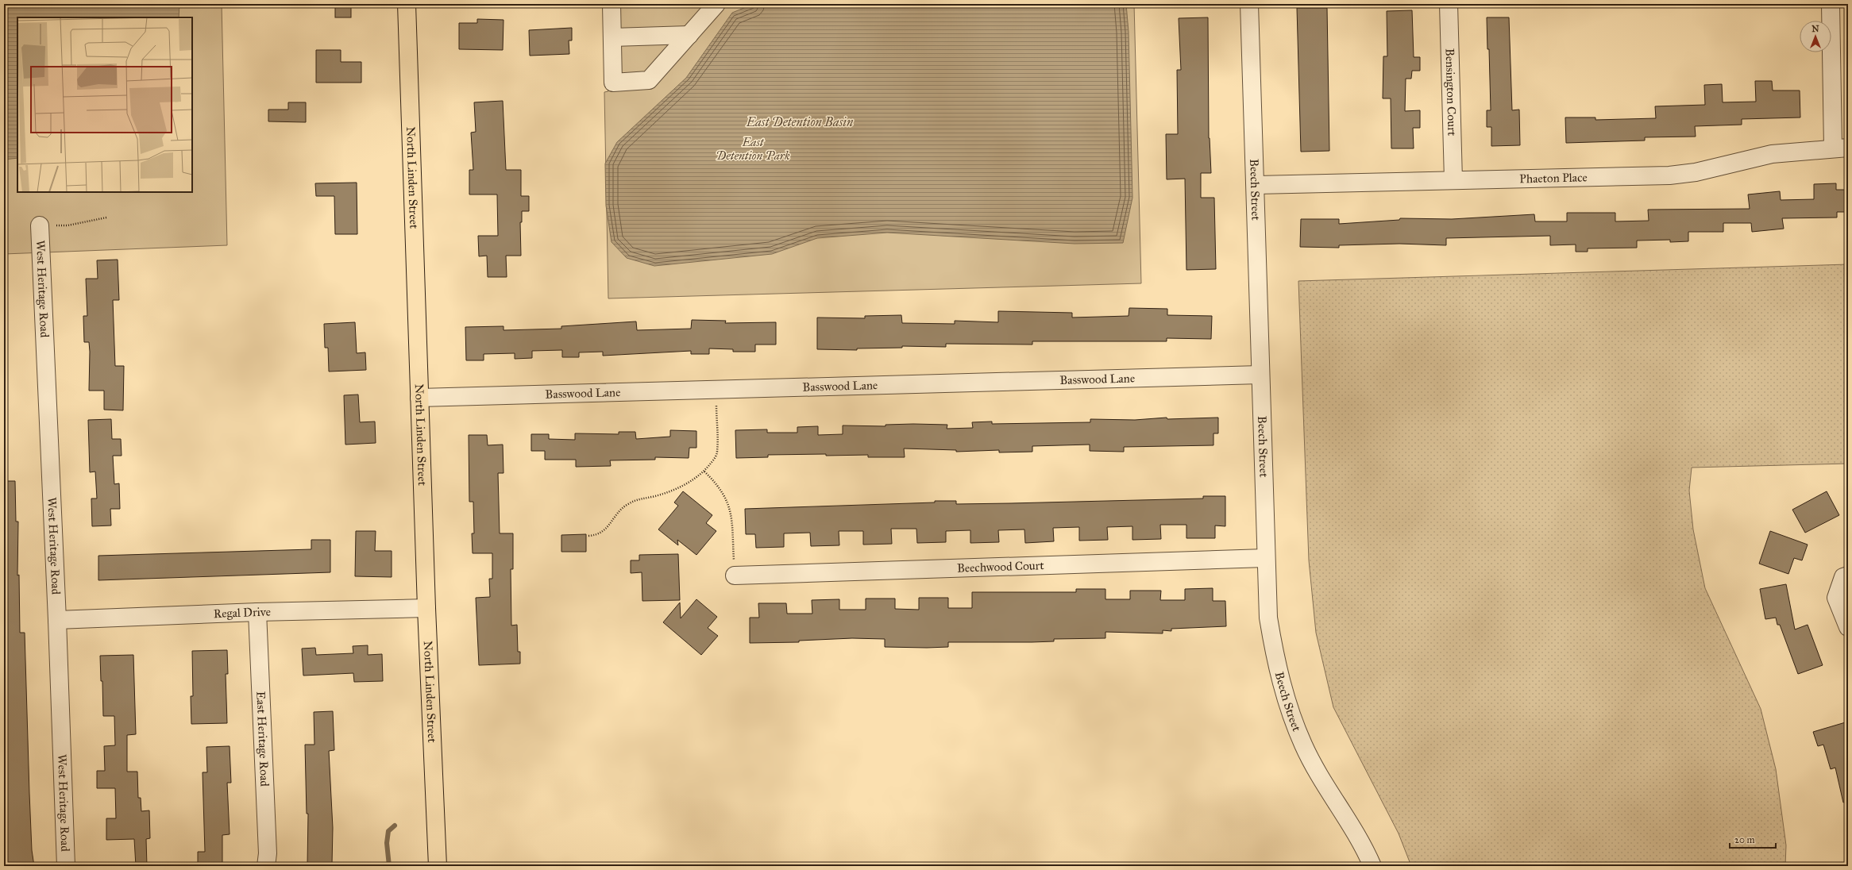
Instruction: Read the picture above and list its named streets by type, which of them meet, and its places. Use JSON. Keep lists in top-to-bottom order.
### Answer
{
  "streets": {
    "main road": ["North Linden Street"],
    "street": [
      "Bensington Court",
      "Phaeton Place",
      "Beech Street",
      "West Heritage Road",
      "Basswood Lane",
      "Beechwood Court",
      "Regal Drive",
      "East Heritage Road"
    ]
  },
  "crossings": [
    ["Bensington Court", "Phaeton Place"],
    ["North Linden Street", "Basswood Lane"],
    ["North Linden Street", "Regal Drive"],
    ["Phaeton Place", "Beech Street"],
    ["Beech Street", "Basswood Lane"],
    ["Beech Street", "Beechwood Court"],
    ["West Heritage Road", "Regal Drive"],
    ["Regal Drive", "East Heritage Road"]
  ],
  "water": ["East Detention Basin"],
  "parks": ["East Detention Park"],
  "scale_bar": "20 m",
  "north": "top"
}
